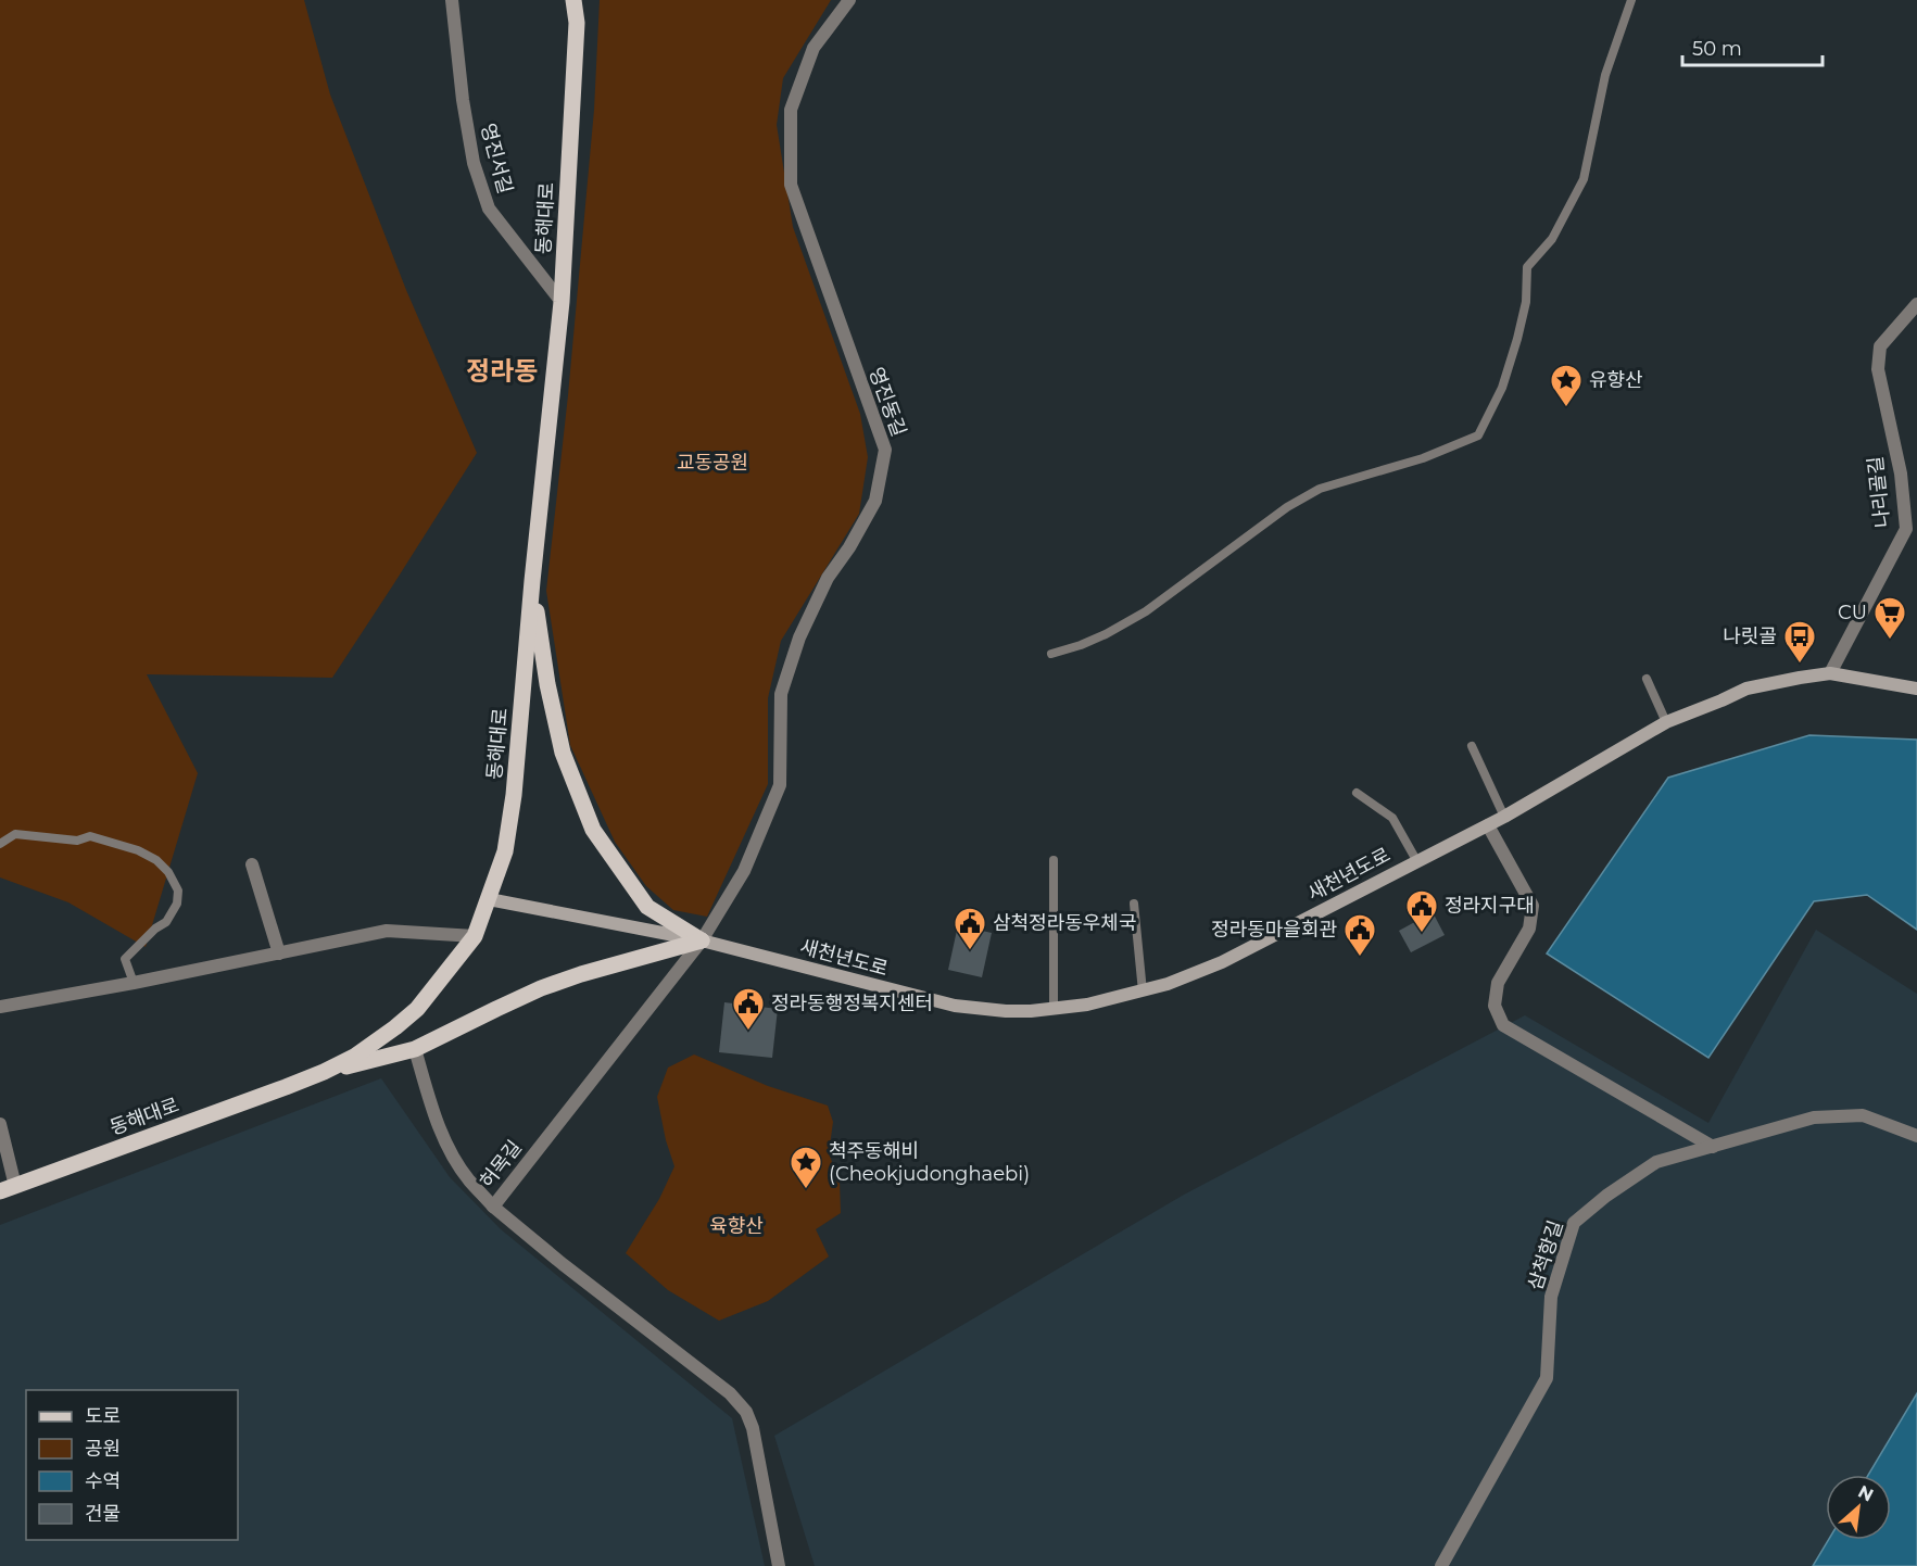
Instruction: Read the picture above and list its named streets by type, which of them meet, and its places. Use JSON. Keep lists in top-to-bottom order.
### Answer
{
  "streets": {
    "main road": ["동해대로"],
    "street": [
      "영진서길",
      "영진동길",
      "나리골길",
      "새천년도로",
      "허목길",
      "삼척항길"
    ]
  },
  "crossings": [
    ["영진서길", "동해대로"],
    ["동해대로", "새천년도로"],
    ["영진동길", "새천년도로"],
    ["영진동길", "허목길"],
    ["나리골길", "새천년도로"],
    ["새천년도로", "허목길"]
  ],
  "districts": ["정라동"],
  "parks": ["교동공원", "육향산"],
  "places": {
    "place": ["유향산", "척주동해비 (Cheokjudonghaebi)"],
    "supermarket": ["CU"],
    "bus stop": ["나릿골"],
    "public building": [
      "정라지구대",
      "삼척정라동우체국",
      "정라동마을회관",
      "정라동행정복지센터"
    ]
  },
  "legend": [
    "도로",
    "공원",
    "수역",
    "건물"
  ],
  "scale_bar": "50 m",
  "north": "top right"
}
